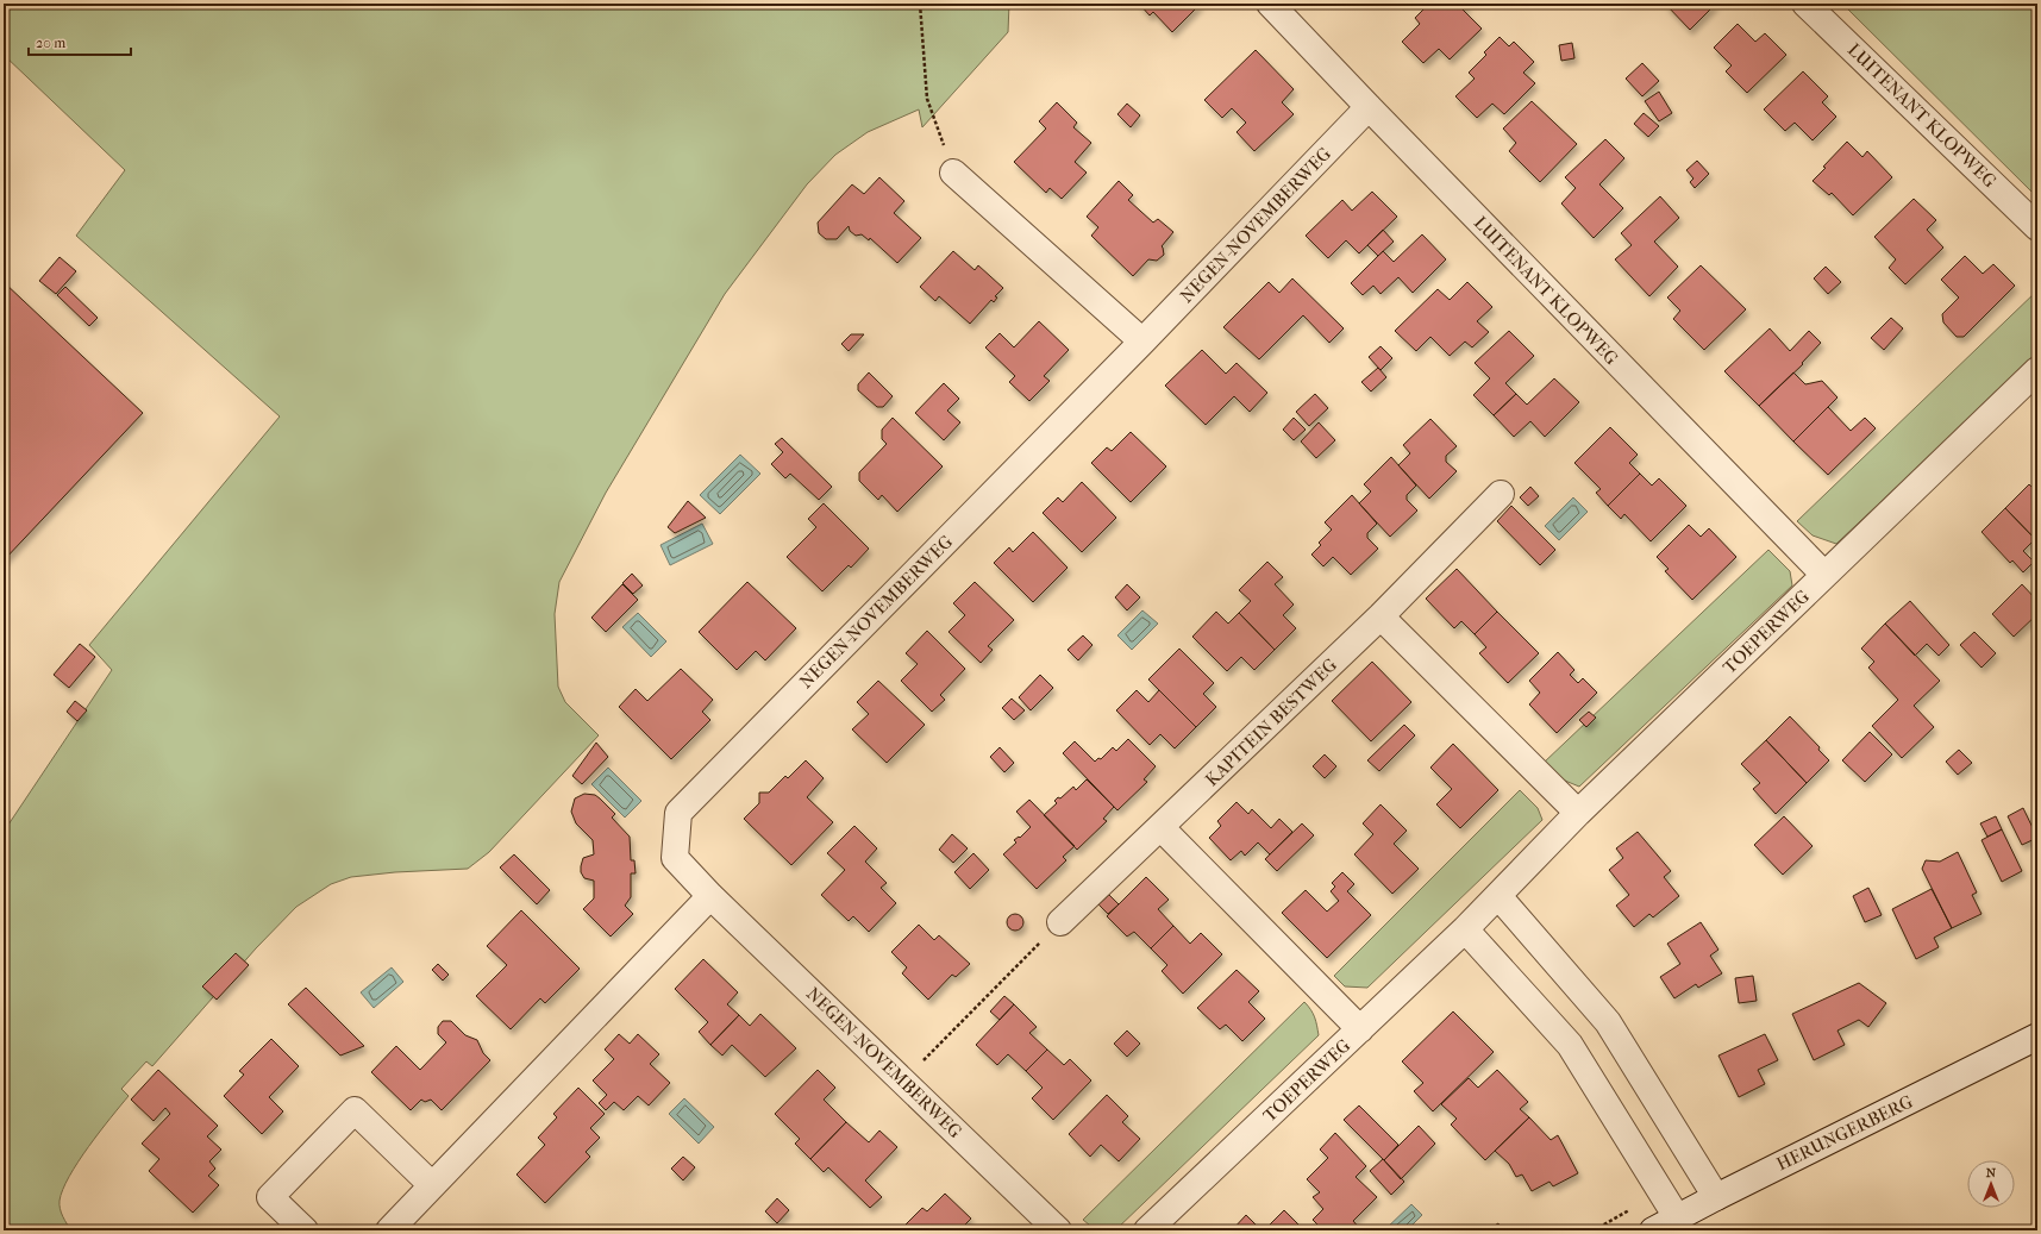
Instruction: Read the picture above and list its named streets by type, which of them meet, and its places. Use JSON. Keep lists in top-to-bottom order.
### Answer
{
  "streets": {
    "street": [
      "LUITENANT KLOPWEG",
      "NEGEN-NOVEMBERWEG",
      "TOEPERWEG",
      "KAPITEIN BESTWEG",
      "HERUNGERBERG"
    ]
  },
  "crossings": [
    ["LUITENANT KLOPWEG", "NEGEN-NOVEMBERWEG"],
    ["LUITENANT KLOPWEG", "TOEPERWEG"]
  ],
  "scale_bar": "20 m",
  "north": "top"
}
